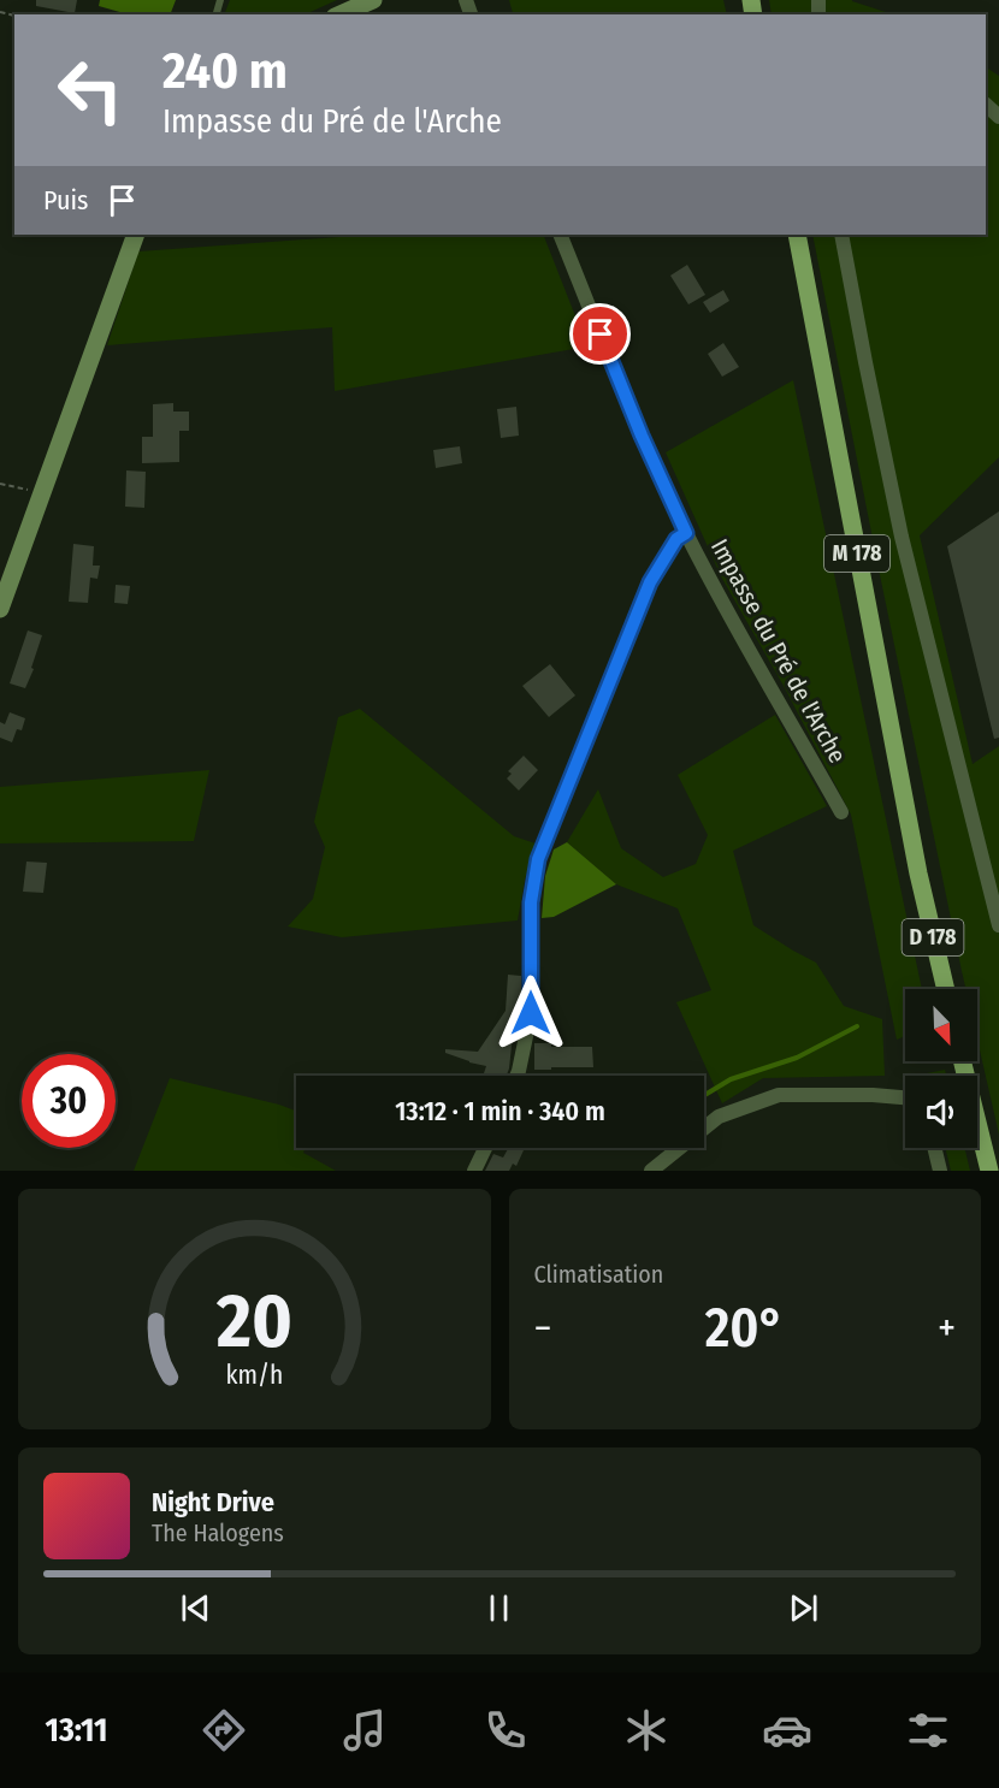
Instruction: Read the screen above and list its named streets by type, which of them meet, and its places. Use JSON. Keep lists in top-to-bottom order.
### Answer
{
  "streets": {
    "main road": ["M 178", "D 178"],
    "street": ["Impasse du Pré de l'Arche"]
  },
  "crossings": [
    ["M 178", "D 178"]
  ],
  "north": "bottom right",
  "page": {
    "turn": ["240 m", "Impasse du Pré de l'Arche"],
    "then": "Puis",
    "limit": "30",
    "trip": "13:12 · 1 min · 340 m",
    "tile": "Climatisation",
    "heat": ["−", "20°", "+"],
    "song": ["Night Drive", "The Halogens"],
    "tabs": "13:11",
    "gauge": ["20", "km/h"]
  }
}
